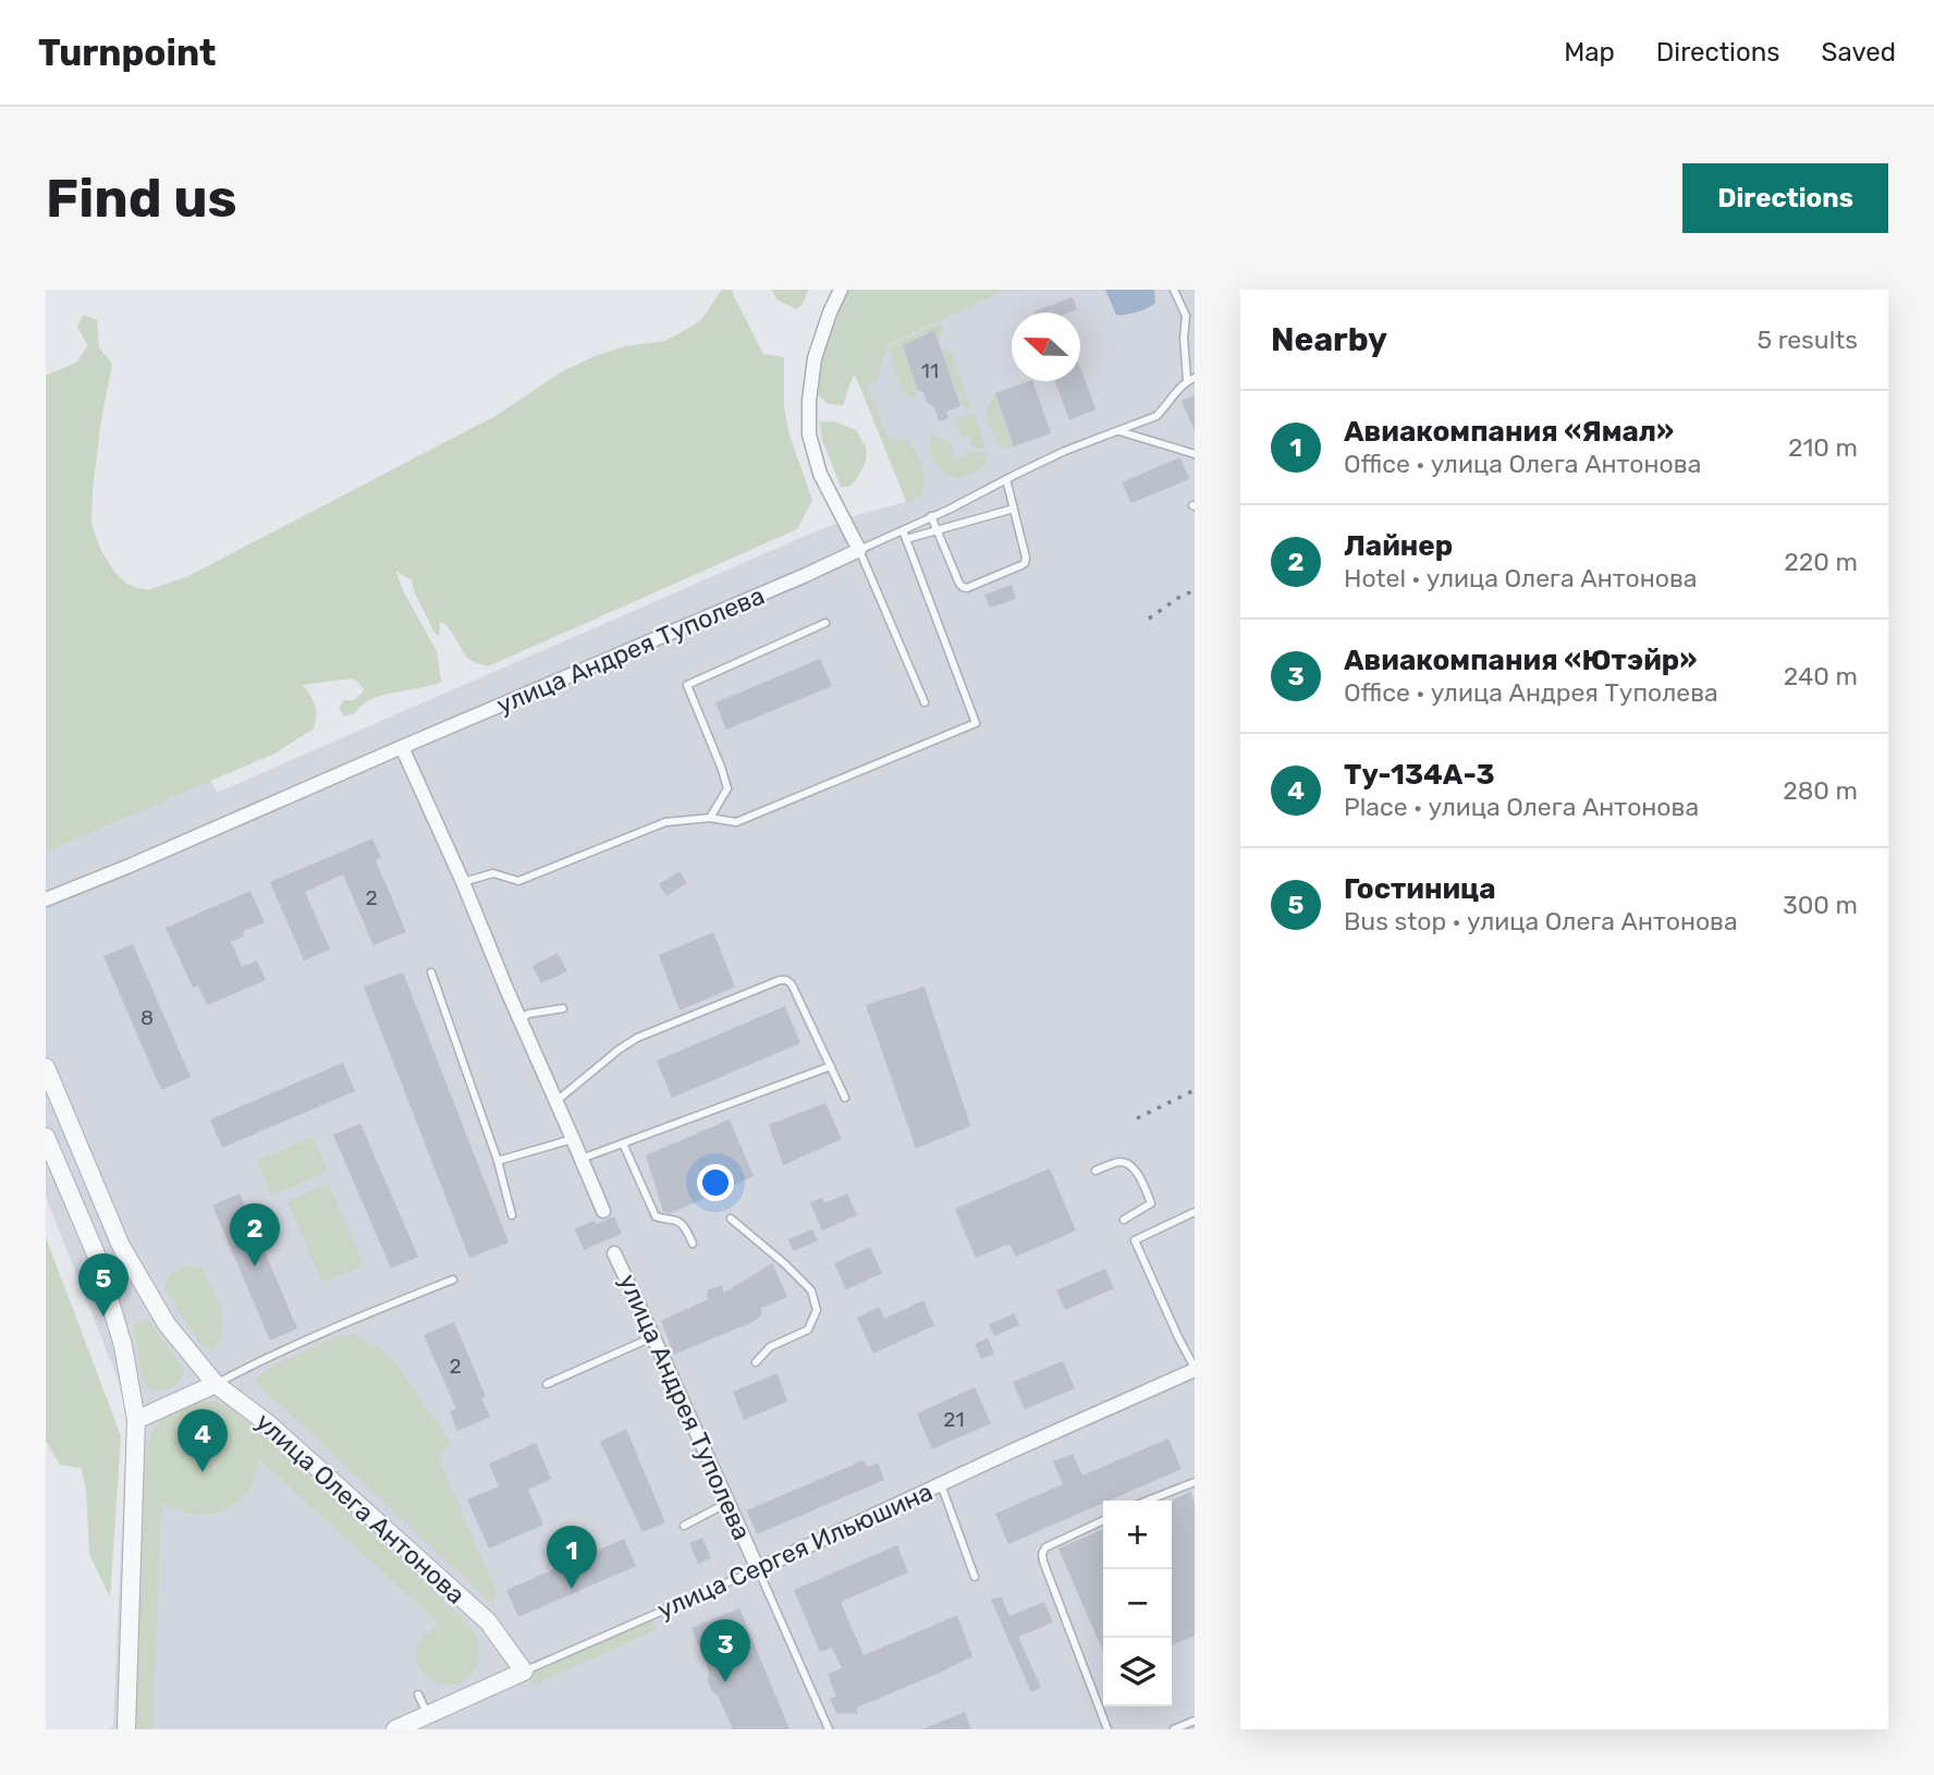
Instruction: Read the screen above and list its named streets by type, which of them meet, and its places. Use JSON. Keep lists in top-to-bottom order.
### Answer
{
  "streets": {
    "street": ["улица Андрея Туполева", "улица Олега Антонова", "улица Сергея Ильюшина"]
  },
  "crossings": [
    ["улица Андрея Туполева", "улица Сергея Ильюшина"],
    ["улица Олега Антонова", "улица Сергея Ильюшина"]
  ],
  "house_numbers": [
    "11",
    "2",
    "8",
    "2",
    "21"
  ],
  "north": "left",
  "page": {
    "header": "Turnpoint",
    "nav": ["Map", "Directions", "Saved"],
    "buttons": "Directions",
    "title": "Find us",
    "heading": ["Nearby", "5 results"],
    "list": [
      {
        "mark": "1",
        "name": "Авиакомпания «Ямал»",
        "note": "Office · улица Олега Антонова",
        "value": "210 m"
      },
      {
        "mark": "2",
        "name": "Лайнер",
        "note": "Hotel · улица Олега Антонова",
        "value": "220 m"
      },
      {
        "mark": "3",
        "name": "Авиакомпания «Ютэйр»",
        "note": "Office · улица Андрея Туполева",
        "value": "240 m"
      },
      {
        "mark": "4",
        "name": "Ту-134А-3",
        "note": "Place · улица Олега Антонова",
        "value": "280 m"
      },
      {
        "mark": "5",
        "name": "Гостиница",
        "note": "Bus stop · улица Олега Антонова",
        "value": "300 m"
      }
    ],
    "pins": [
      "2",
      "5",
      "4",
      "1",
      "3"
    ],
    "map_buttons": ["+", "−"]
  }
}
